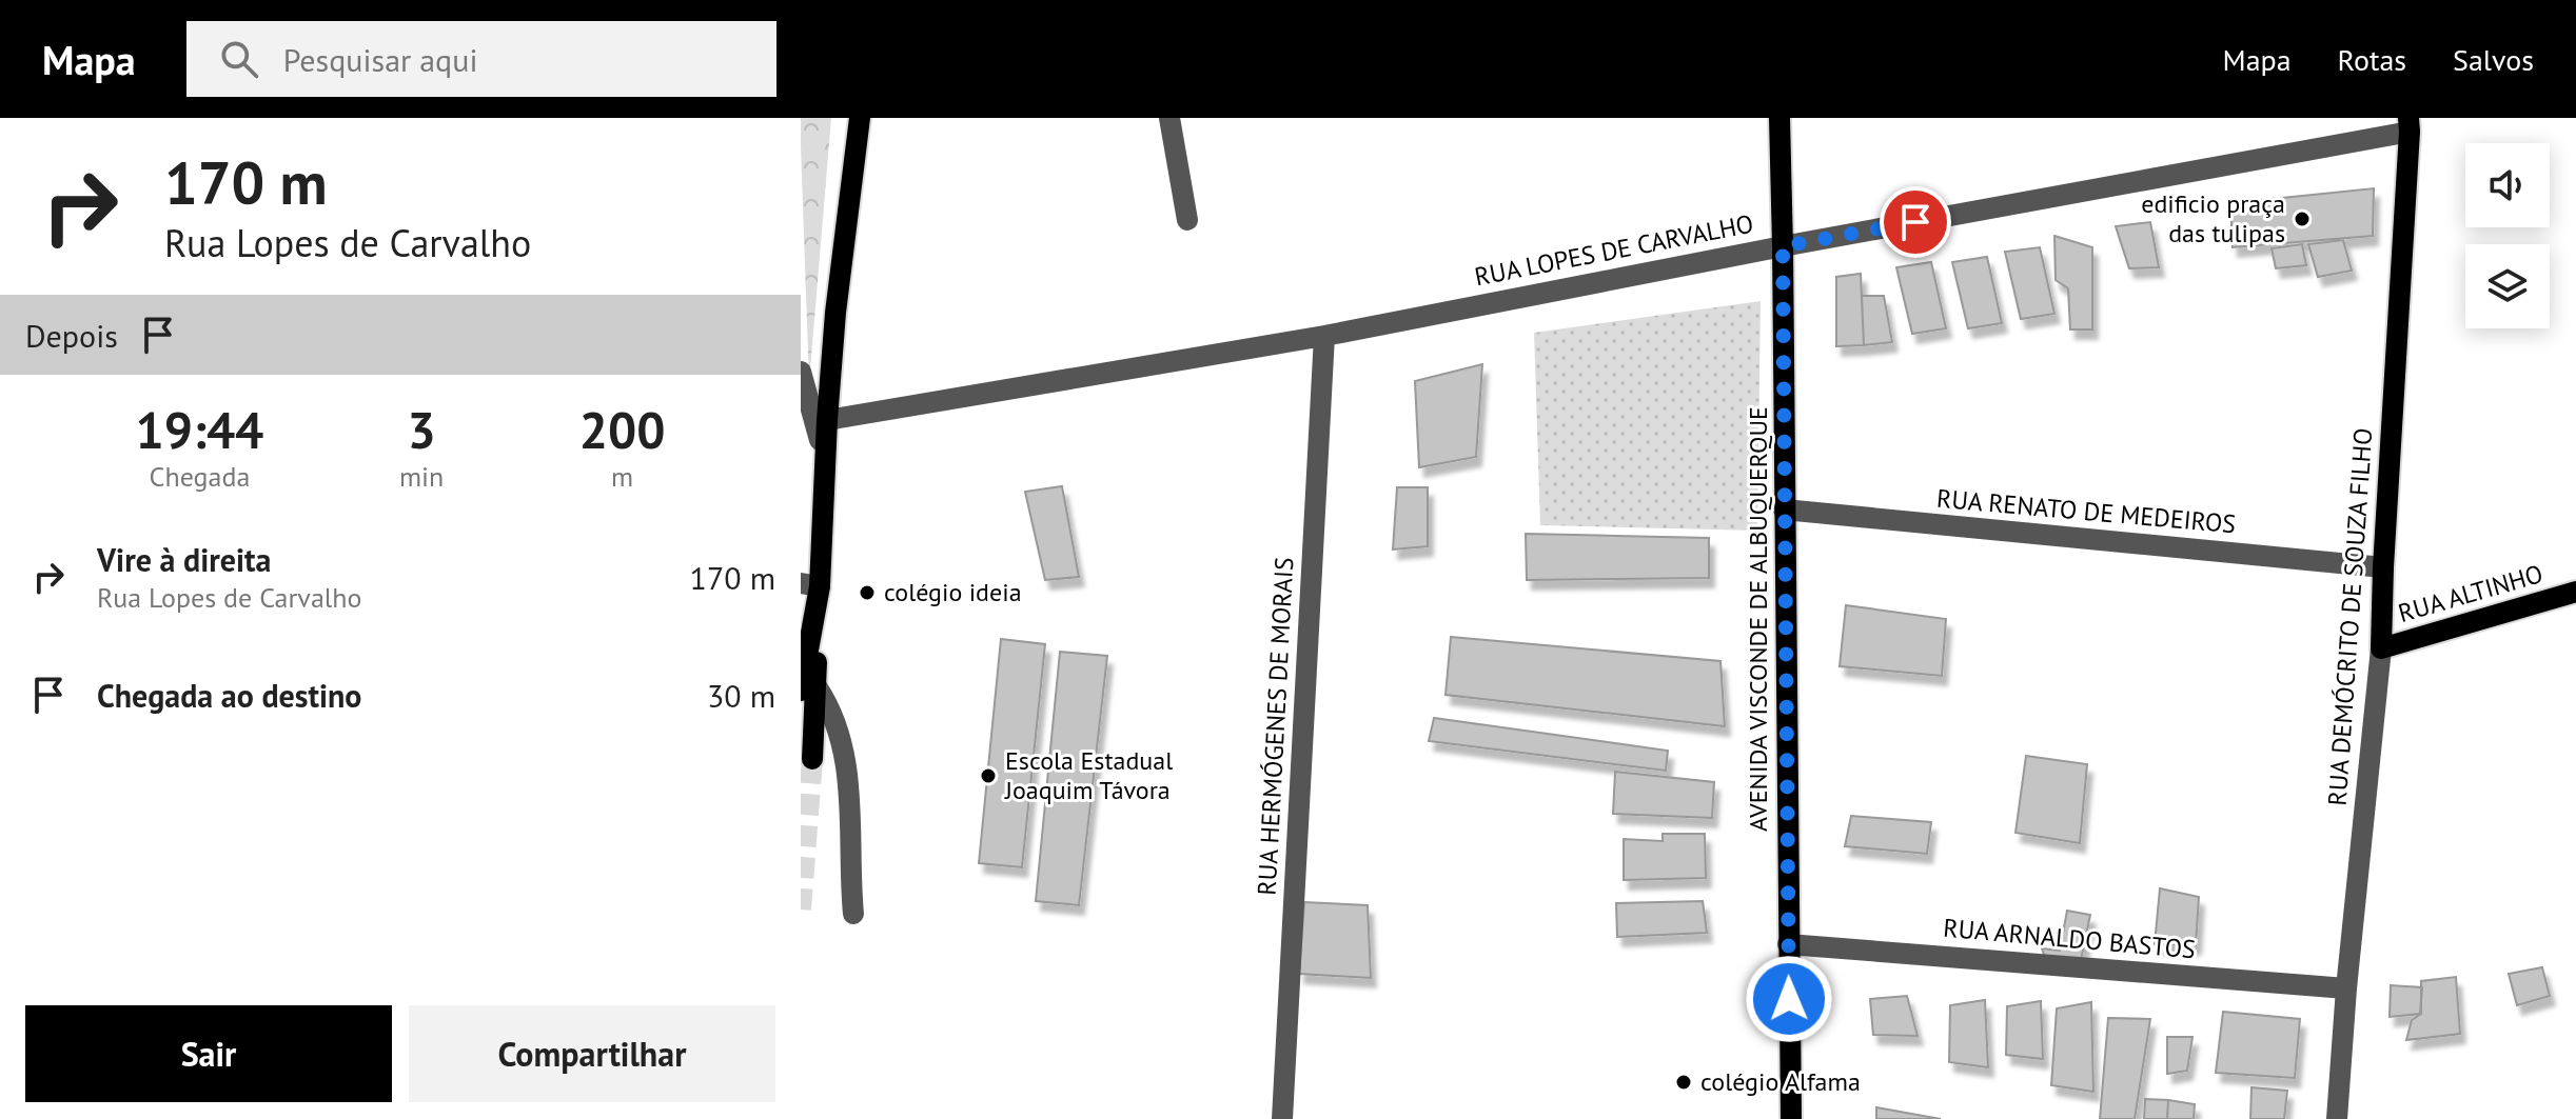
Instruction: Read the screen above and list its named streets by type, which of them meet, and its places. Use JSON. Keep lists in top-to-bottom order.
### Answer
{
  "streets": {
    "main road": ["RUA ALTINHO", "RUA DEMÓCRITO DE SOUZA FILHO", "AVENIDA VISCONDE DE ALBUQUERQUE"],
    "street": [
      "RUA LOPES DE CARVALHO",
      "RUA RENATO DE MEDEIROS",
      "RUA HERMÓGENES DE MORAIS",
      "RUA ARNALDO BASTOS"
    ]
  },
  "crossings": [
    ["RUA LOPES DE CARVALHO", "RUA DEMÓCRITO DE SOUZA FILHO"],
    ["RUA LOPES DE CARVALHO", "AVENIDA VISCONDE DE ALBUQUERQUE"],
    ["RUA LOPES DE CARVALHO", "RUA HERMÓGENES DE MORAIS"],
    ["RUA RENATO DE MEDEIROS", "RUA DEMÓCRITO DE SOUZA FILHO"],
    ["RUA RENATO DE MEDEIROS", "AVENIDA VISCONDE DE ALBUQUERQUE"],
    ["RUA ALTINHO", "RUA DEMÓCRITO DE SOUZA FILHO"],
    ["RUA DEMÓCRITO DE SOUZA FILHO", "RUA ARNALDO BASTOS"],
    ["AVENIDA VISCONDE DE ALBUQUERQUE", "RUA ARNALDO BASTOS"]
  ],
  "places": [
    "edificio praça das tulipas",
    "colégio ideia",
    "Escola Estadual Joaquim Távora",
    "colégio Alfama"
  ],
  "page": {
    "header": "Mapa",
    "search": "Pesquisar aqui",
    "nav": ["Mapa", "Rotas", "Salvos"],
    "turn": ["170 m", "Rua Lopes de Carvalho"],
    "then": "Depois",
    "eta": [
      "19:44",
      "Chegada",
      "3",
      "min",
      "200",
      "m"
    ],
    "list": [
      {
        "name": "Vire à direita",
        "note": "Rua Lopes de Carvalho",
        "value": "170 m"
      },
      {
        "name": "Chegada ao destino",
        "value": "30 m"
      }
    ],
    "buttons": ["Sair", "Compartilhar"]
  }
}
